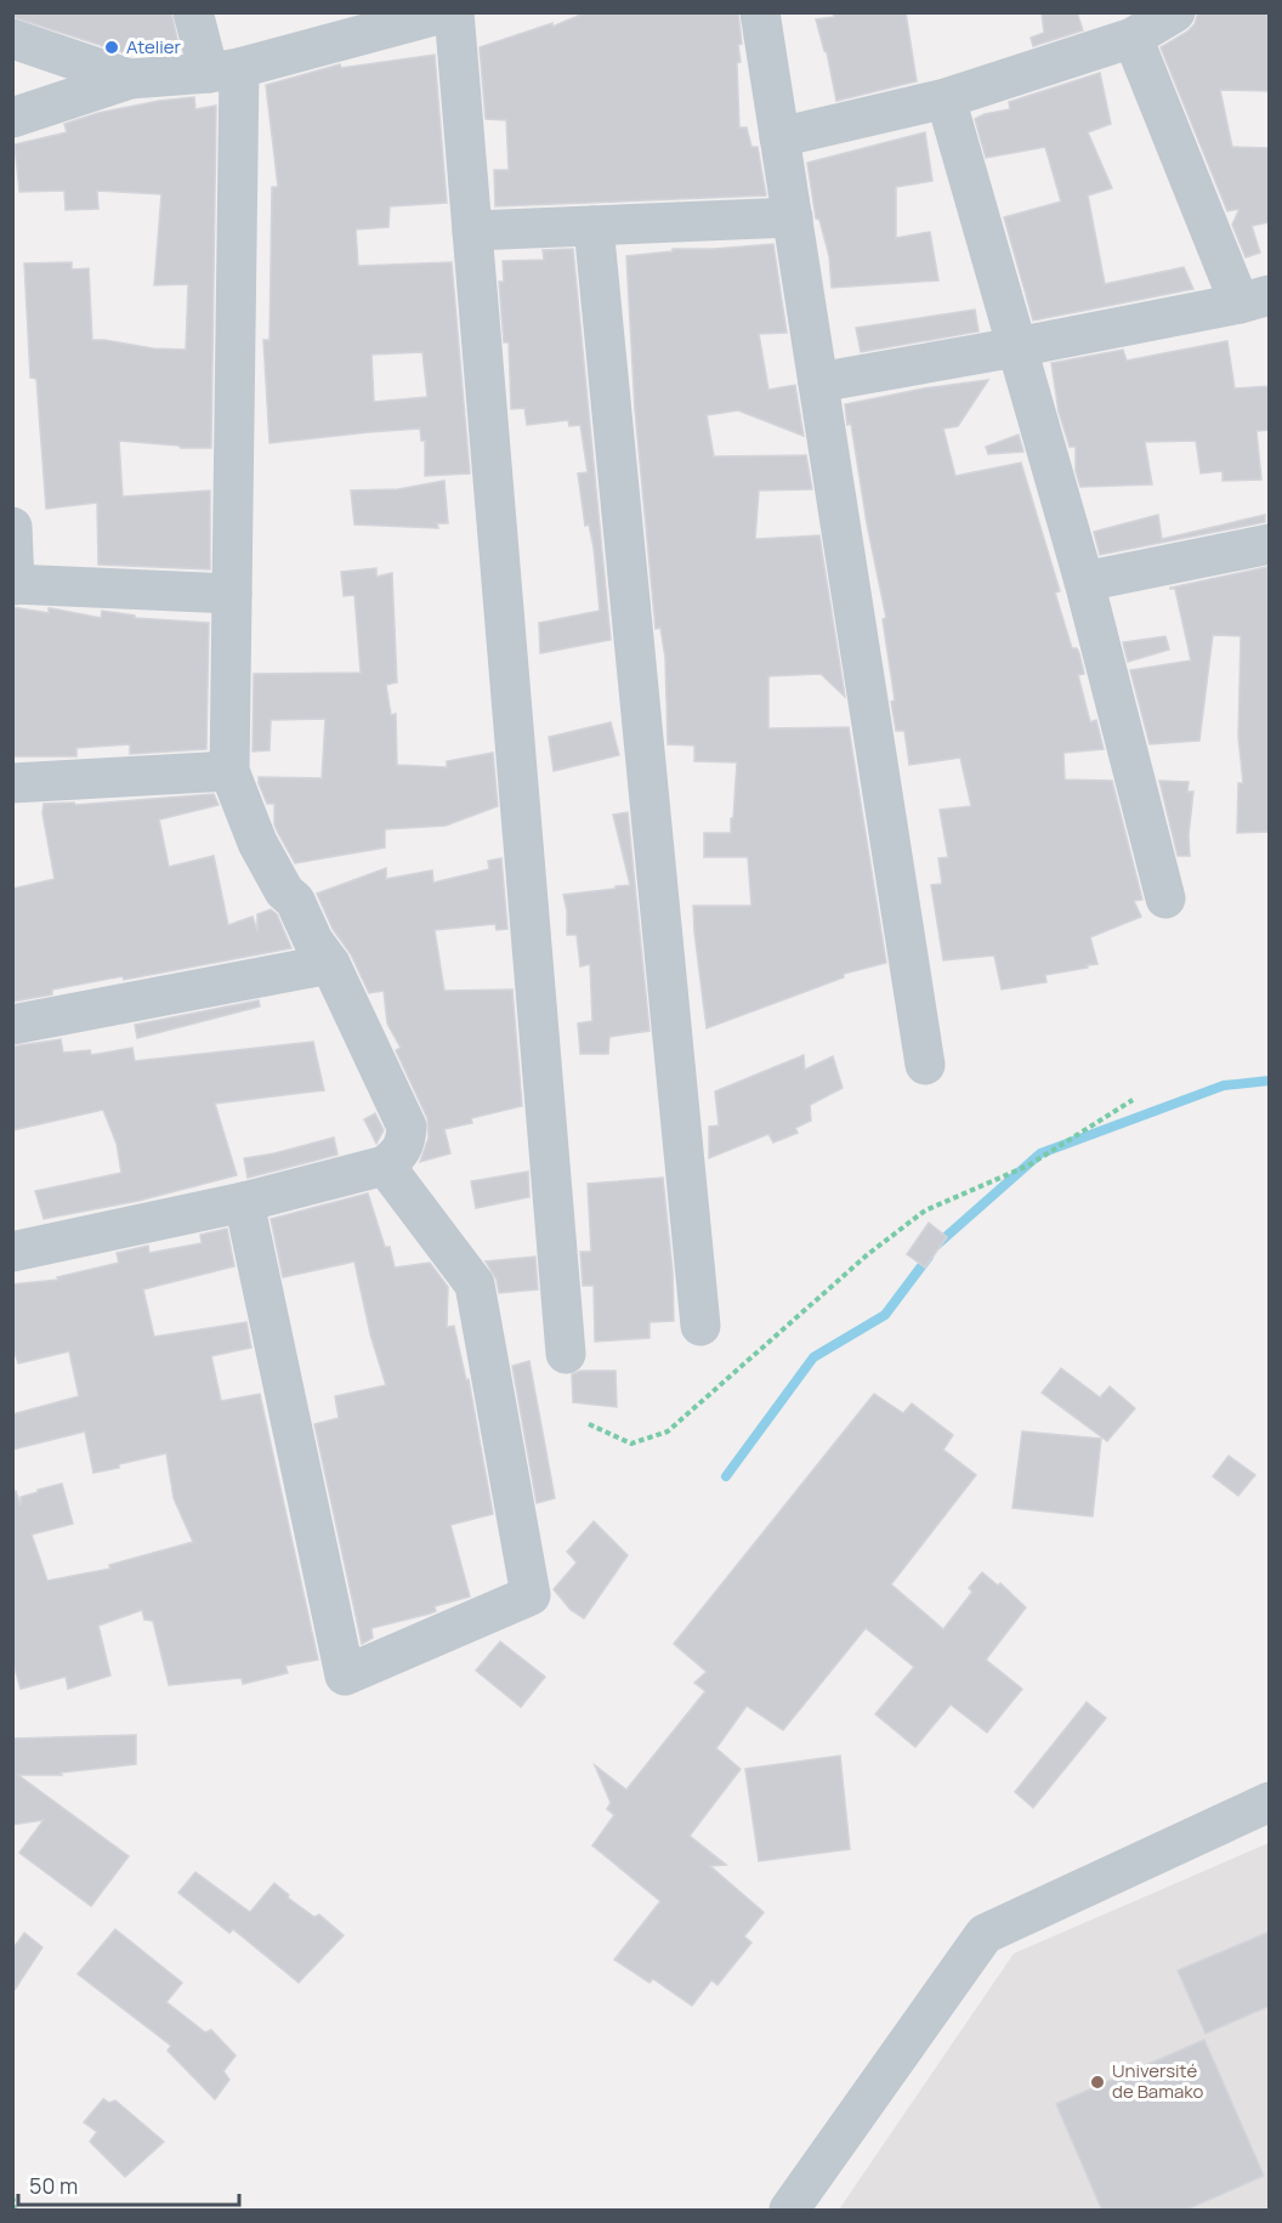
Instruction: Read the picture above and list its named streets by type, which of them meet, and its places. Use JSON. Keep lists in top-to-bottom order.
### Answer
{
  "places": ["Atelier", "Université de Bamako"],
  "scale_bar": "50 m"
}
